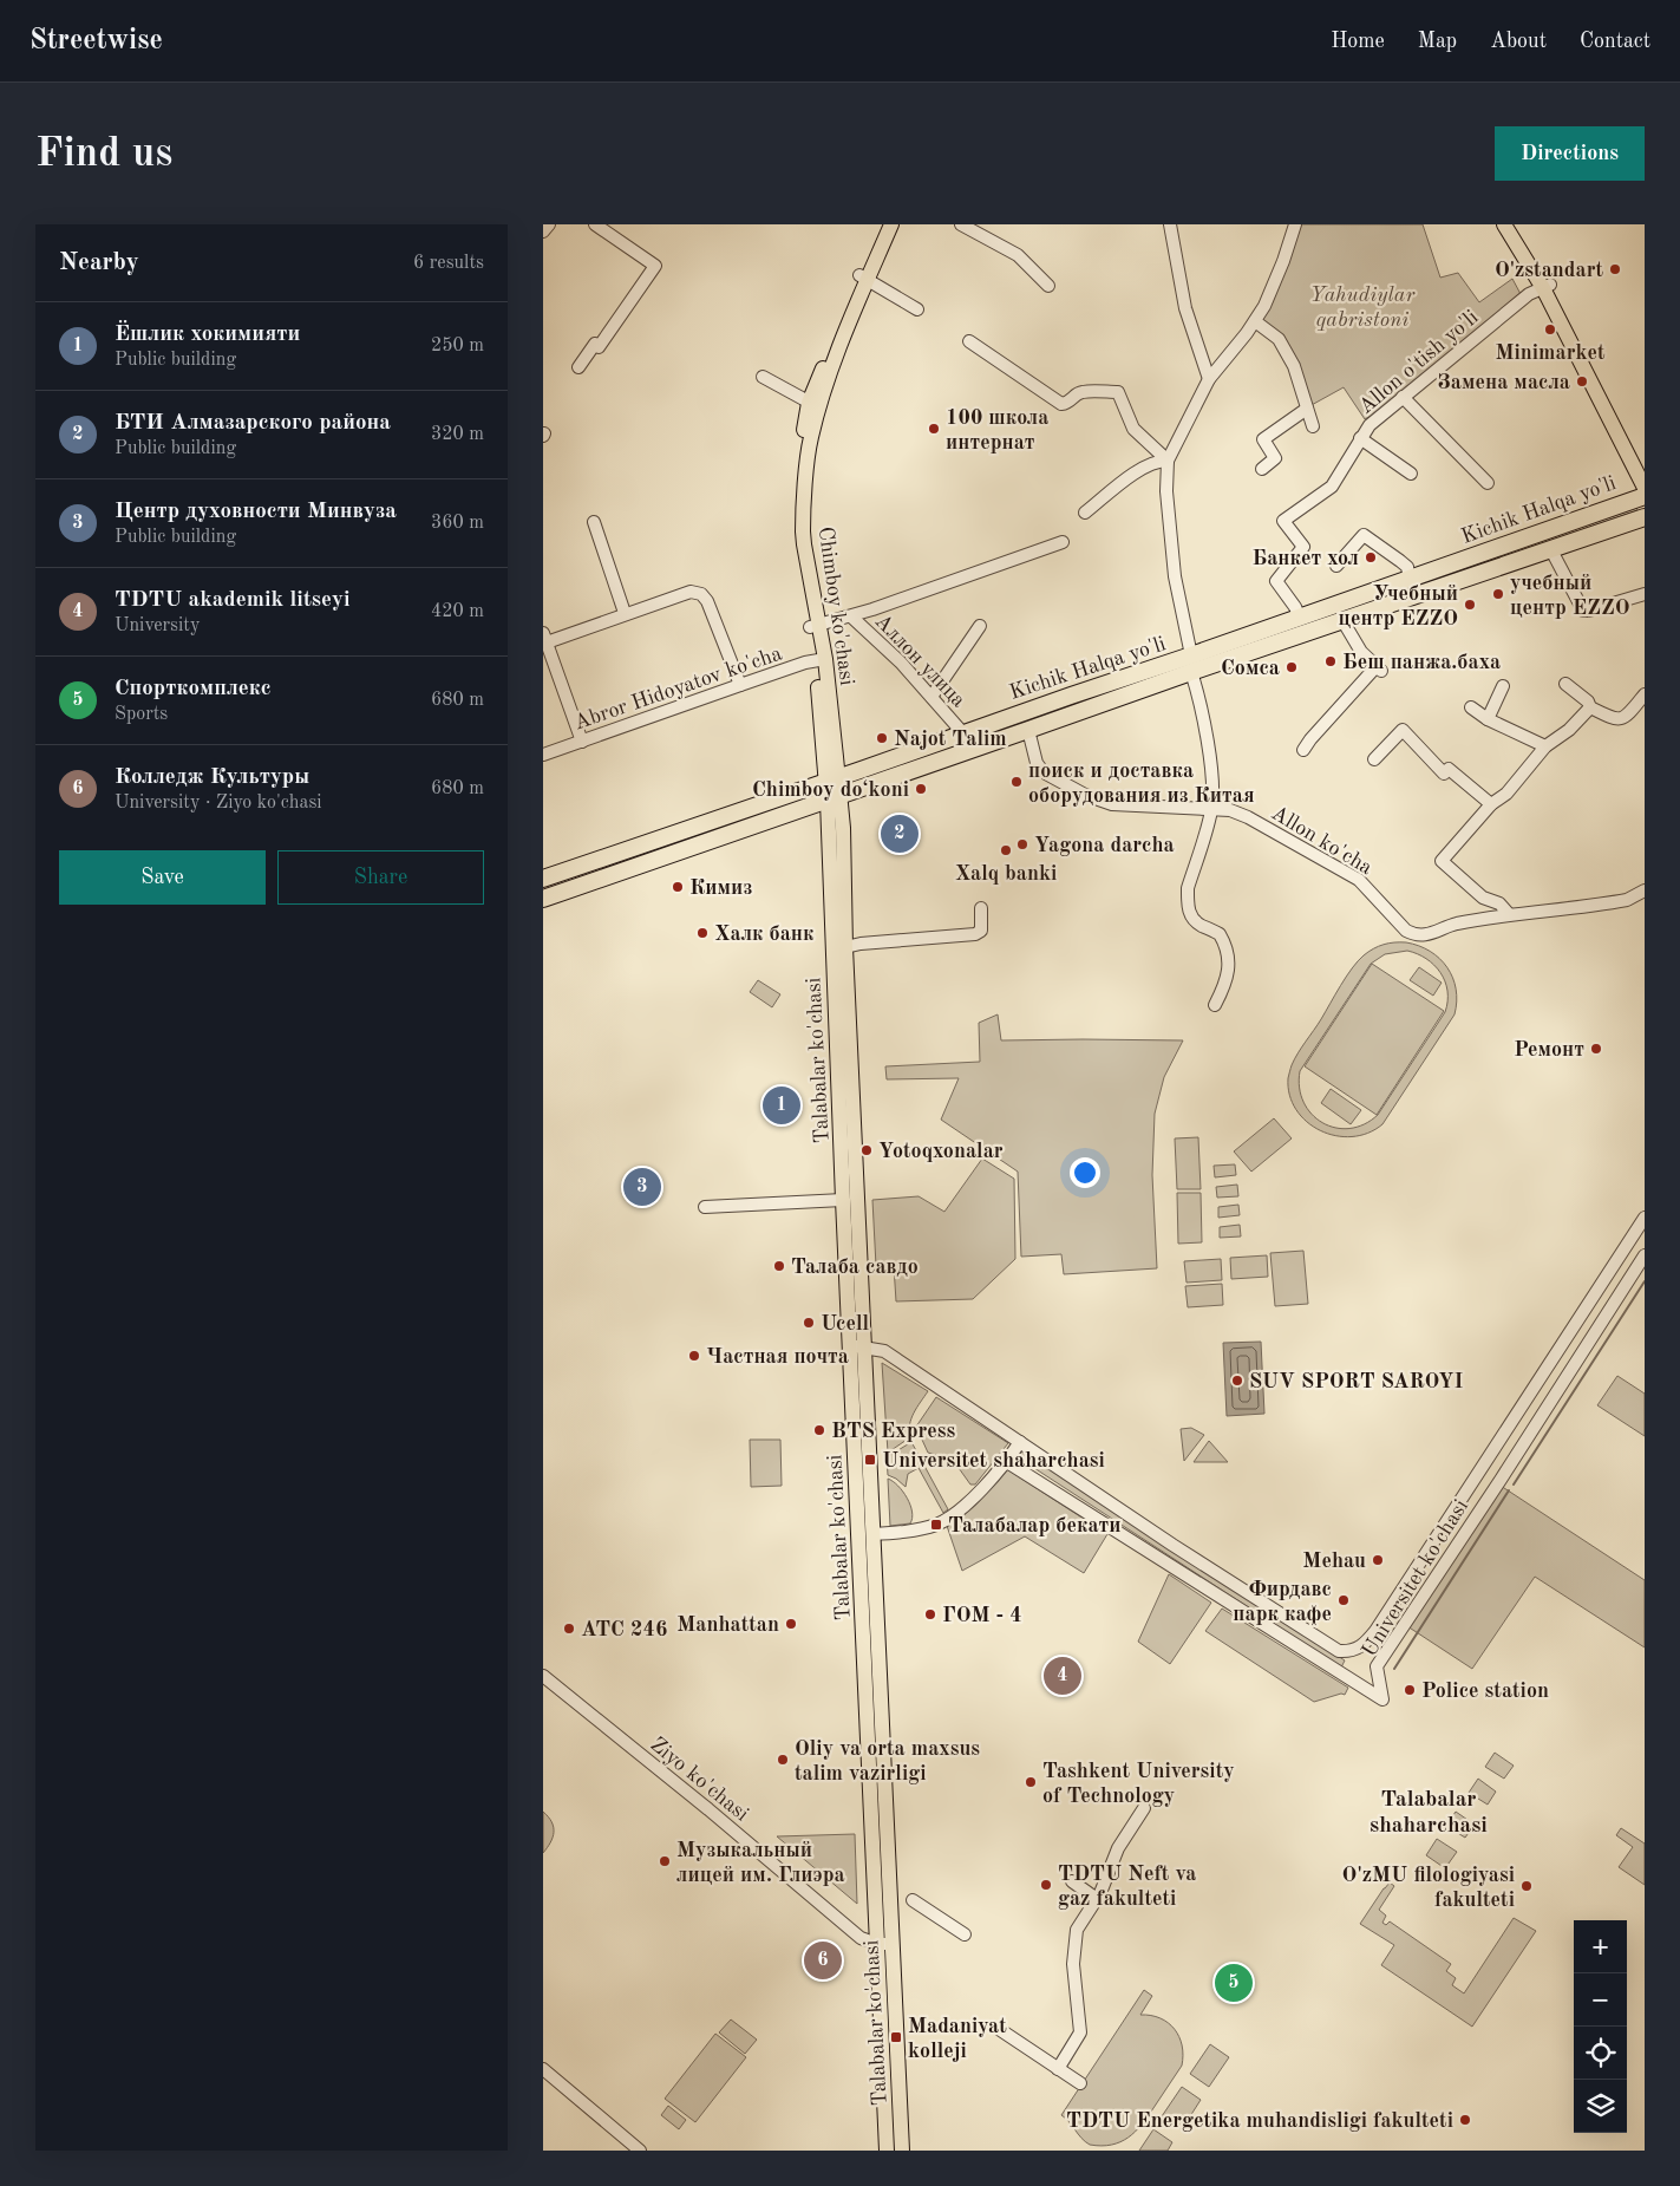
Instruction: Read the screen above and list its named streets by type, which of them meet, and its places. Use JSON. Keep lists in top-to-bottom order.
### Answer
{
  "streets": {
    "highway": ["Kichik Halqa yo'li"],
    "main road": ["Chimboy ko'chasi", "Talabalar ko'chasi"],
    "street": [
      "Allon o'tish yo'li",
      "Аллон улица",
      "Abror Hidoyatov ko'cha",
      "Allon ko'cha",
      "Universitet ko'chasi",
      "Ziyo ko'chasi"
    ]
  },
  "crossings": [
    ["Allon o'tish yo'li", "Kichik Halqa yo'li"],
    ["Kichik Halqa yo'li", "Chimboy ko'chasi"],
    ["Kichik Halqa yo'li", "Аллон улица"],
    ["Kichik Halqa yo'li", "Allon ko'cha"],
    ["Kichik Halqa yo'li", "Talabalar ko'chasi"],
    ["Chimboy ko'chasi", "Abror Hidoyatov ko'cha"],
    ["Chimboy ko'chasi", "Talabalar ko'chasi"],
    ["Talabalar ko'chasi", "Universitet ko'chasi"],
    ["Talabalar ko'chasi", "Ziyo ko'chasi"]
  ],
  "districts": ["Talabalar shaharchasi"],
  "parks": ["Yahudiylar qabristoni"],
  "places": {
    "other": [
      "O'zstandart",
      "Minimarket",
      "Замена масла",
      "100 школа интернат",
      "Банкет хол",
      "учебный центр ЕZZO",
      "Учебный центр EZZO",
      "Беш панжа.баха",
      "Сомса",
      "Najot Talim",
      "поиск и доставка оборудования из Китая",
      "Chimboy doʻkoni",
      "Yagona darcha",
      "Xalq banki",
      "Кимиз",
      "Халк банк",
      "Ремонт",
      "Yotoqxonalar",
      "Талаба савдо",
      "Ucell",
      "Частная почта",
      "SUV SPORT SAROYI",
      "BTS Express",
      "Mehau",
      "Фирдавс парк кафе",
      "ГОМ - 4",
      "Manhattan",
      "АТС 246",
      "Police station",
      "Oliy va orta maxsus talim vazirligi",
      "Tashkent University of Technology",
      "Музыкальный лицей им. Глиэра",
      "TDTU Neft va gaz fakulteti",
      "O'zMU filologiyasi fakulteti",
      "TDTU Energetika muhandisligi fakulteti"
    ],
    "transit": ["Universitet shaharchasi", "Талабалар бекати", "Madaniyat kolleji"]
  },
  "page": {
    "header": "Streetwise",
    "nav": [
      "Home",
      "Map",
      "About",
      "Contact"
    ],
    "buttons": [
      "Directions",
      ["Save", "Share"]
    ],
    "title": "Find us",
    "heading": ["Nearby", "6 results"],
    "list": [
      {
        "mark": "1",
        "name": "Ёшлик хокимияти",
        "note": "Public building",
        "value": "250 m"
      },
      {
        "mark": "2",
        "name": "БТИ Алмазарского района",
        "note": "Public building",
        "value": "320 m"
      },
      {
        "mark": "3",
        "name": "Центр духовности Минвуза",
        "note": "Public building",
        "value": "360 m"
      },
      {
        "mark": "4",
        "name": "TDTU akademik litseyi",
        "note": "University",
        "value": "420 m"
      },
      {
        "mark": "5",
        "name": "Спорткомплекс",
        "note": "Sports",
        "value": "680 m"
      },
      {
        "mark": "6",
        "name": "Колледж Культуры",
        "note": "University · Ziyo ko'chasi",
        "value": "680 m"
      }
    ],
    "pins": [
      "2",
      "1",
      "3",
      "4",
      "6",
      "5"
    ],
    "map_buttons": ["+", "−"]
  }
}
